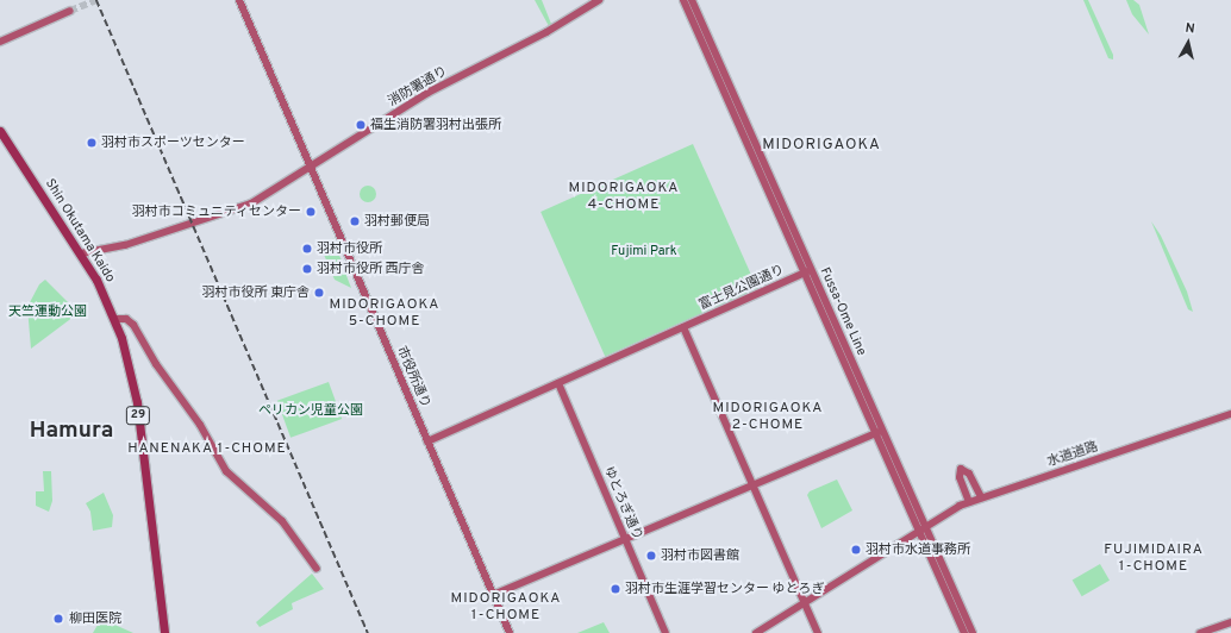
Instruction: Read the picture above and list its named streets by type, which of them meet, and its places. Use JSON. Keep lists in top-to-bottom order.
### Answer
{
  "streets": {
    "main road": ["Shin Okutama Kaido", "29"],
    "street": [
      "消防署通り",
      "富士見公園通り",
      "Fussa-Ome Line",
      "市役所通り",
      "水道道路",
      "ゆとろぎ通り"
    ]
  },
  "crossings": [
    ["消防署通り", "Shin Okutama Kaido"],
    ["消防署通り", "市役所通り"],
    ["富士見公園通り", "Fussa-Ome Line"],
    ["富士見公園通り", "市役所通り"],
    ["富士見公園通り", "ゆとろぎ通り"],
    ["Fussa-Ome Line", "水道道路"]
  ],
  "districts": [
    "MIDORIGAOKA",
    "MIDORIGAOKA 4-CHOME",
    "MIDORIGAOKA 5-CHOME",
    "MIDORIGAOKA 2-CHOME",
    "Hamura",
    "HANENAKA 1-CHOME",
    "FUJIMIDAIRA 1-CHOME",
    "MIDORIGAOKA 1-CHOME"
  ],
  "parks": ["Fujimi Park", "天竺運動公園", "ペリカン児童公園"],
  "places": [
    "福生消防署羽村出張所",
    "羽村市スポーツセンター",
    "羽村市コミュニティセンター",
    "羽村郵便局",
    "羽村市役所",
    "羽村市役所 西庁舎",
    "羽村市役所 東庁舎",
    "羽村市水道事務所",
    "羽村市図書館",
    "羽村市生涯学習センター ゆとろぎ",
    "柳田医院"
  ],
  "north": "top"
}
